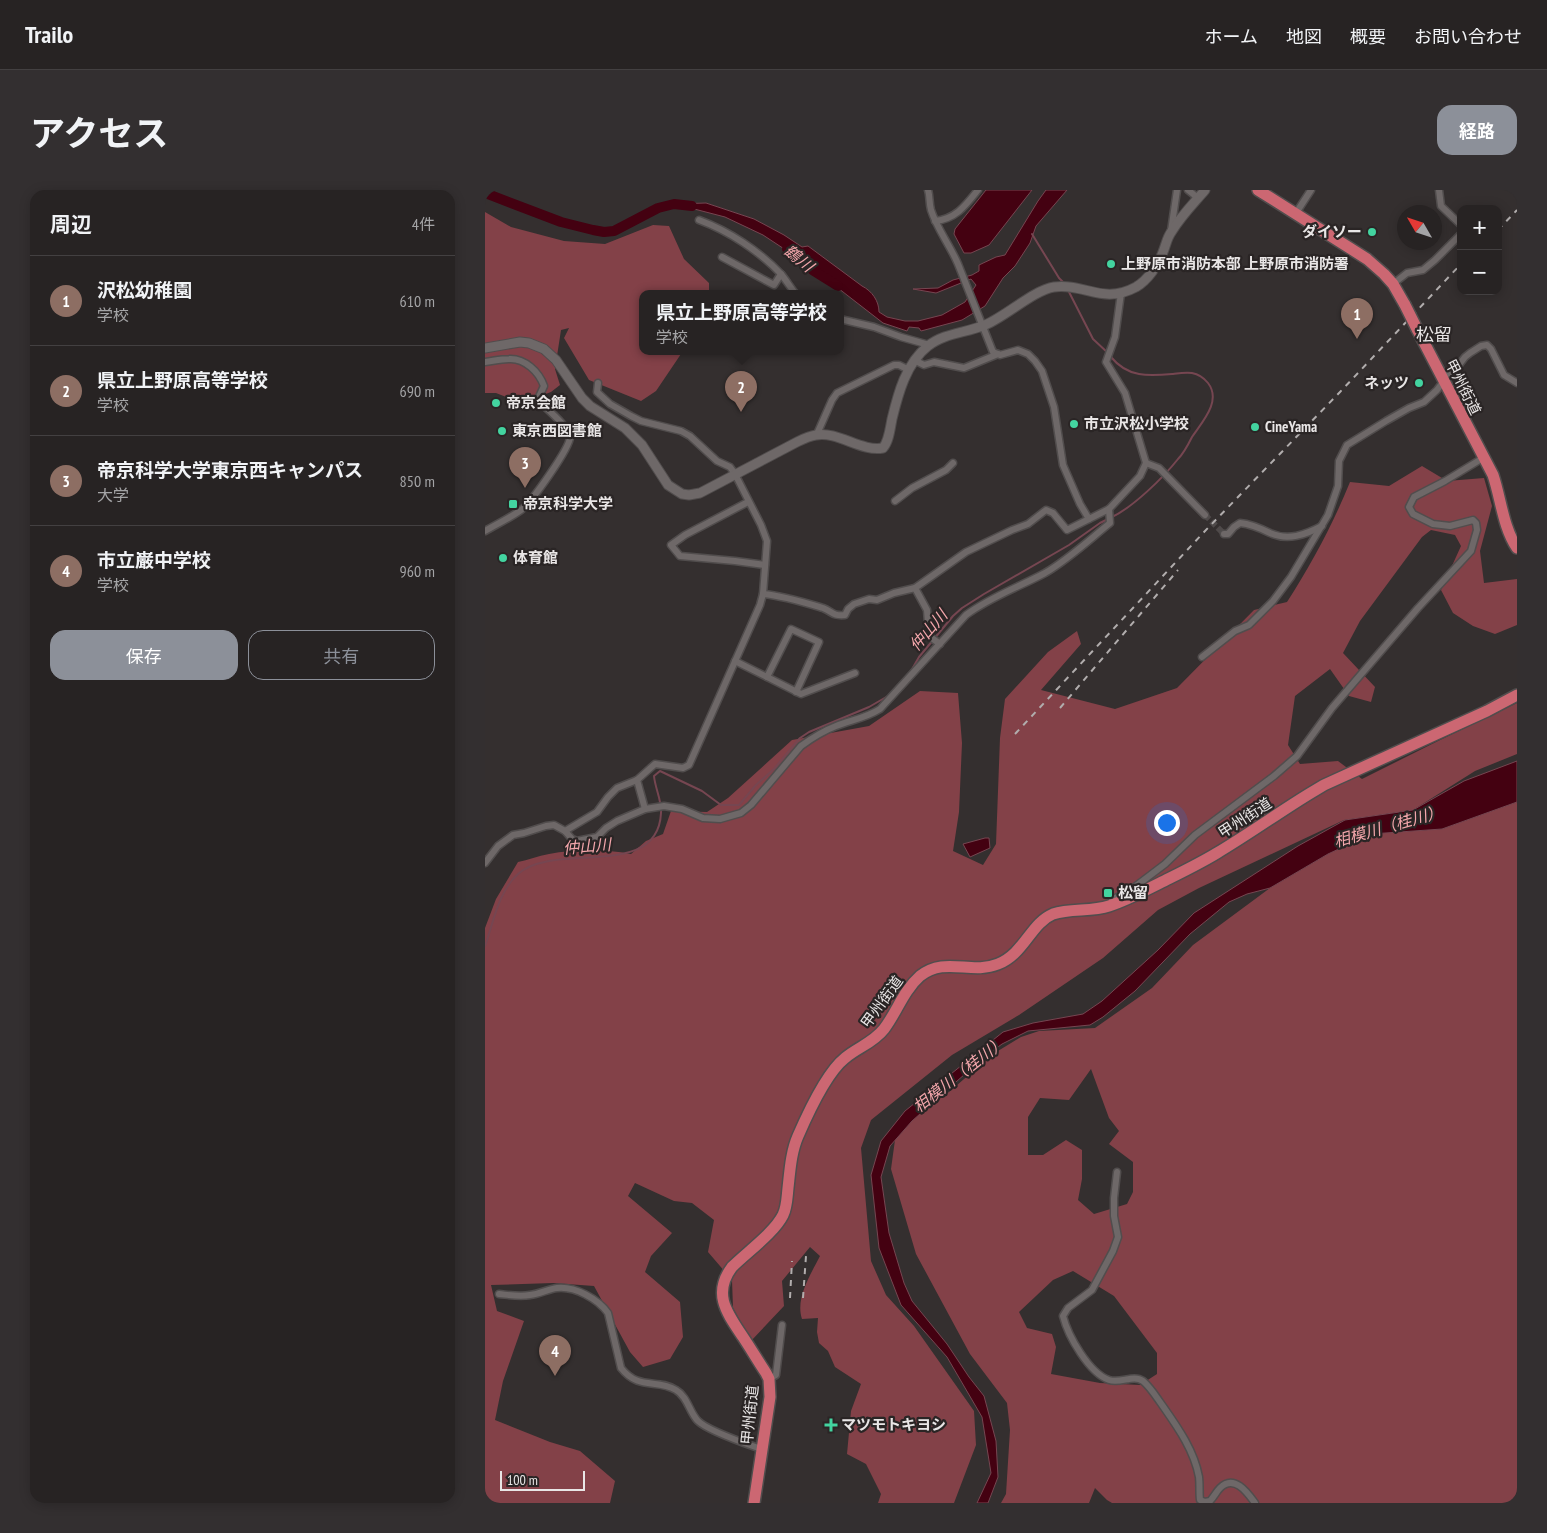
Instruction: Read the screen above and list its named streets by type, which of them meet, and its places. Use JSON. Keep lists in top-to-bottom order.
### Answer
{
  "streets": {
    "highway": ["甲州街道"]
  },
  "districts": ["松留"],
  "water": ["鶴川", "仲山川", "相模川（桂川）"],
  "places": {
    "other": [
      "ダイソー",
      "上野原市消防本部 上野原市消防署",
      "ネッツ",
      "帝京会館",
      "市立沢松小学校",
      "CineYama",
      "東京西図書館",
      "体育館"
    ],
    "transit": ["帝京科学大学", "松留"],
    "health": ["マツモトキヨシ"]
  },
  "scale_bar": "100 m",
  "north": "top left",
  "page": {
    "header": "Trailo",
    "nav": [
      "ホーム",
      "地図",
      "概要",
      "お問い合わせ"
    ],
    "title": "アクセス",
    "buttons": [
      "経路",
      ["保存", "共有"]
    ],
    "heading": ["周辺", "4件"],
    "map_buttons": ["+", "−"],
    "list": [
      {
        "mark": "1",
        "name": "沢松幼稚園",
        "note": "学校",
        "value": "610 m"
      },
      {
        "mark": "2",
        "name": "県立上野原高等学校",
        "note": "学校",
        "value": "690 m"
      },
      {
        "mark": "3",
        "name": "帝京科学大学東京西キャンパス",
        "note": "大学",
        "value": "850 m"
      },
      {
        "mark": "4",
        "name": "市立巌中学校",
        "note": "学校",
        "value": "960 m"
      }
    ],
    "popup": ["県立上野原高等学校", "学校"],
    "pins": [
      "1",
      "2",
      "3",
      "4"
    ],
    "scale": "100 m"
  }
}
